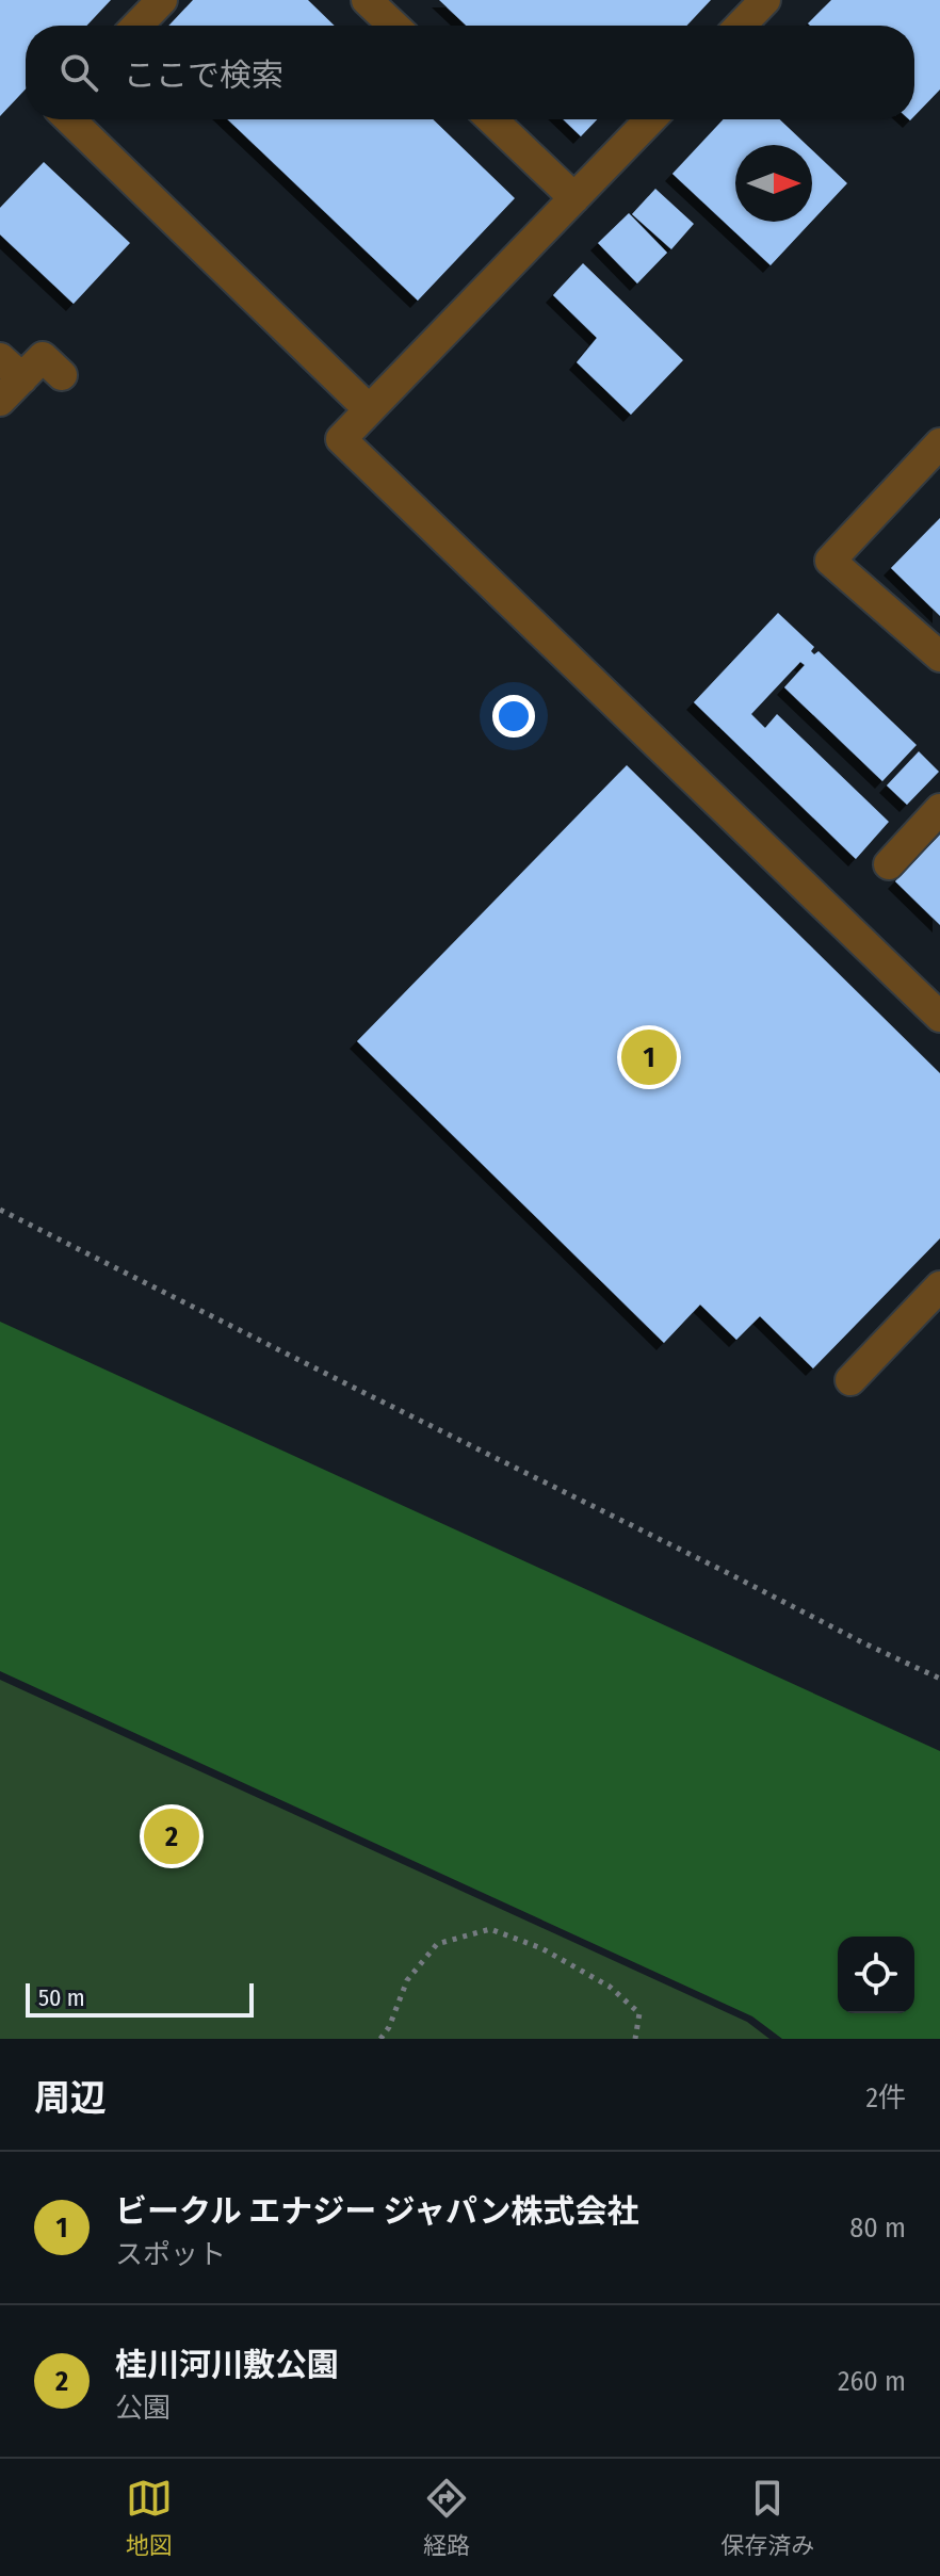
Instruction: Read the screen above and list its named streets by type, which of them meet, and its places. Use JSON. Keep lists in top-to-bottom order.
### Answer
{
  "scale_bar": "50 m",
  "north": "right",
  "page": {
    "search": "ここで検索",
    "pins": ["1", "2"],
    "scale": "50 m",
    "heading": ["周辺", "2件"],
    "list": [
      {
        "mark": "1",
        "name": "ビークル エナジー ジャパン株式会社",
        "note": "スポット",
        "value": "80 m"
      },
      {
        "mark": "2",
        "name": "桂川河川敷公園",
        "note": "公園",
        "value": "260 m"
      }
    ],
    "nav": ["地図", "経路", "保存済み"]
  }
}
